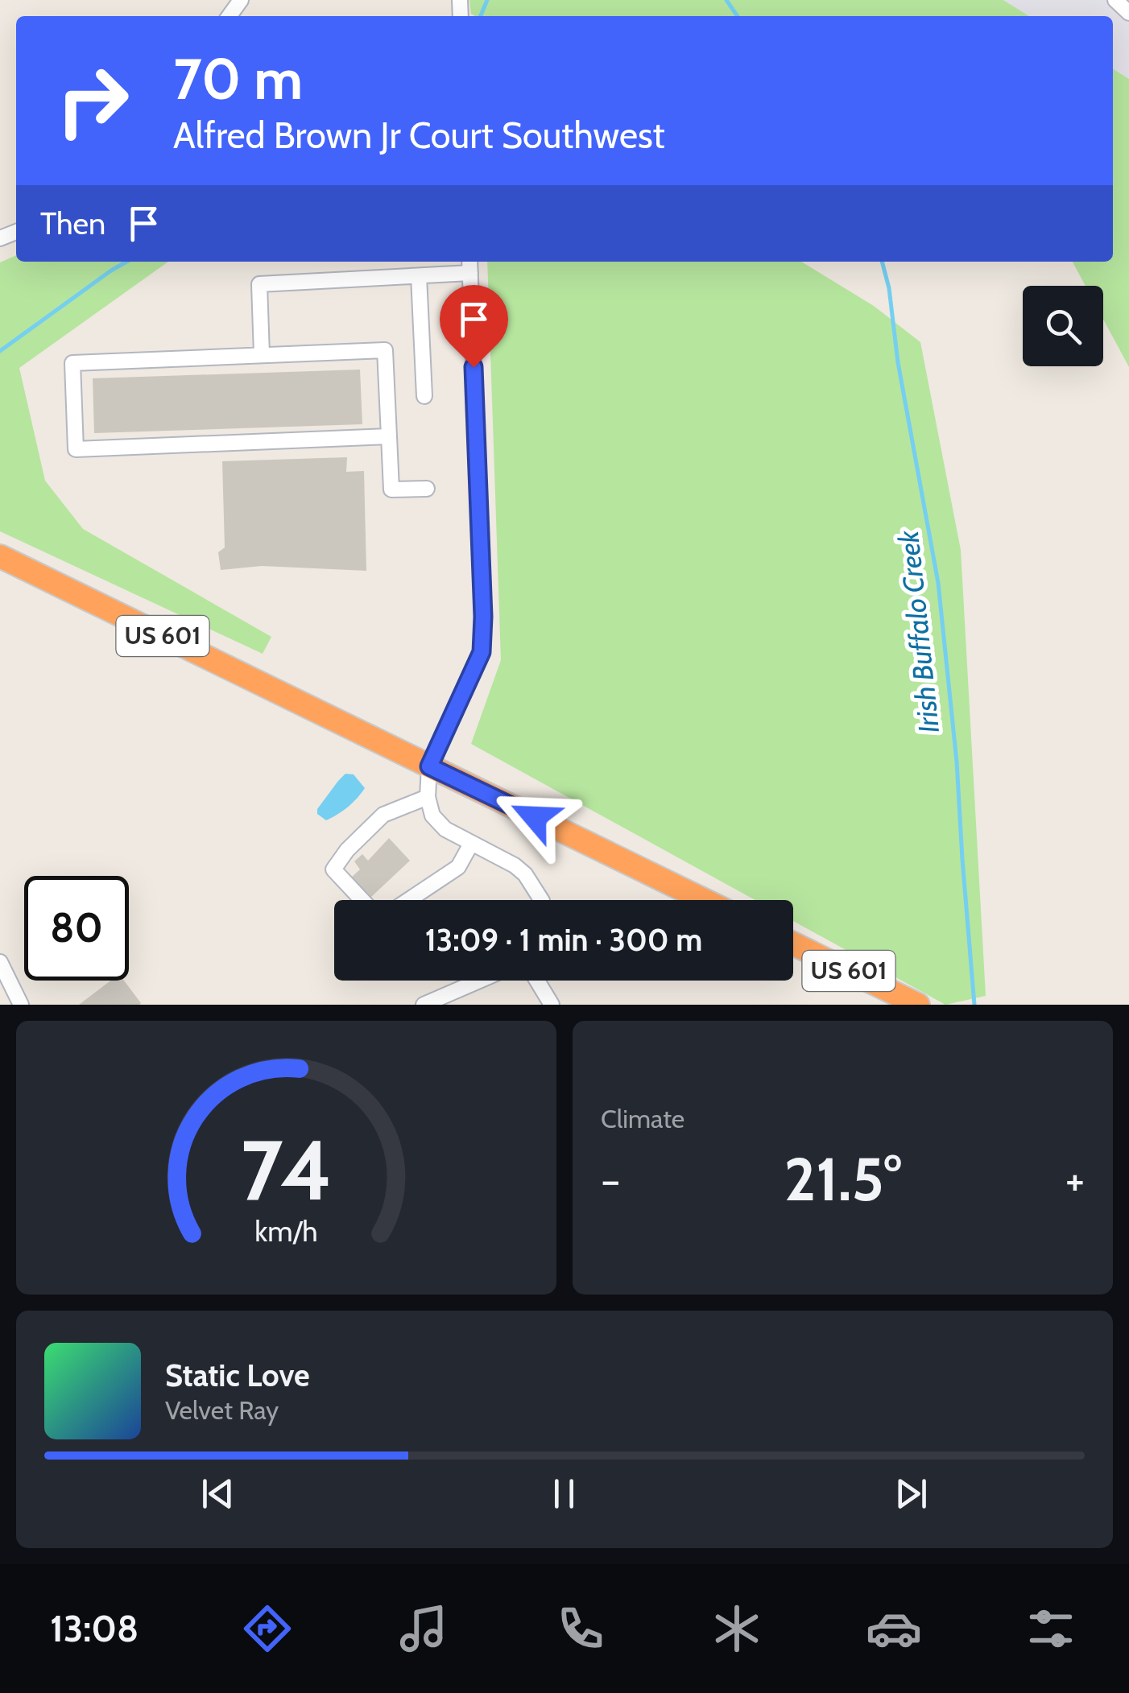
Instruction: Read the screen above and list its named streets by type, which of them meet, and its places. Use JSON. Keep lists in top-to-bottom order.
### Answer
{
  "streets": {
    "highway": ["US 601"]
  },
  "water": ["Irish Buffalo Creek"],
  "page": {
    "turn": ["70 m", "Alfred Brown Jr Court Southwest"],
    "then": "Then",
    "limit": "80",
    "trip": "13:09 · 1 min · 300 m",
    "tile": "Climate",
    "heat": ["−", "21.5°", "+"],
    "song": ["Static Love", "Velvet Ray"],
    "tabs": "13:08",
    "gauge": ["74", "km/h"]
  }
}
